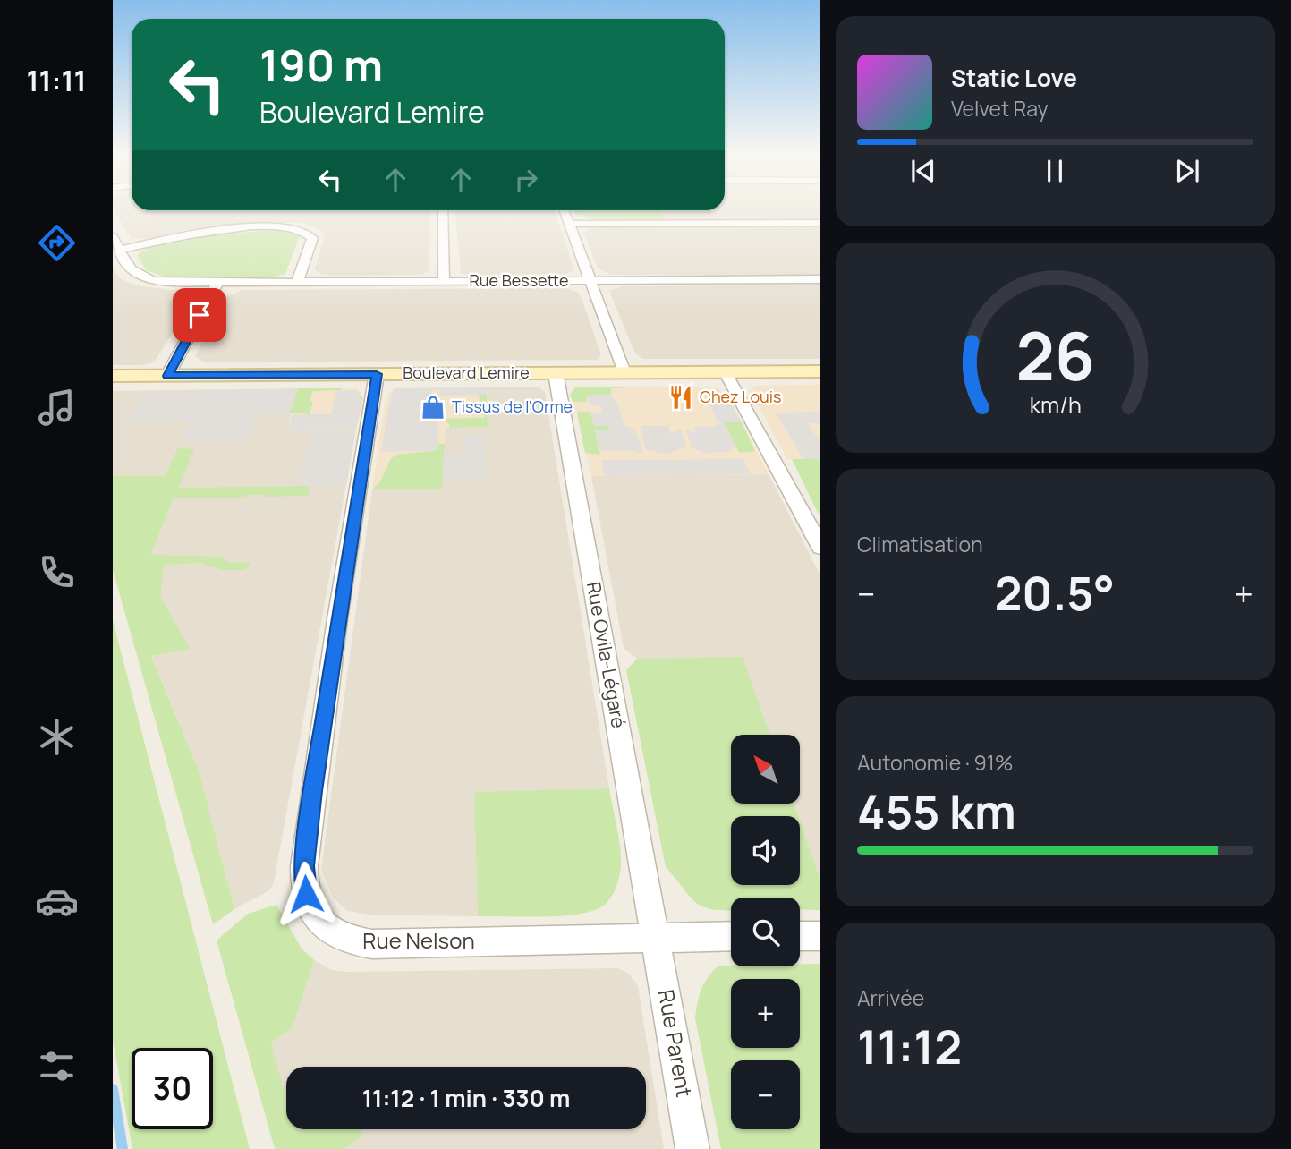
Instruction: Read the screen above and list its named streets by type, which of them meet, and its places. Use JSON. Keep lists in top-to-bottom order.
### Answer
{
  "streets": {
    "main road": ["Boulevard Lemire"],
    "street": [
      "Rue Bessette",
      "Rue Ovila-Légaré",
      "Rue Nelson",
      "Rue Parent"
    ]
  },
  "crossings": [
    ["Boulevard Lemire", "Rue Ovila-Légaré"],
    ["Boulevard Lemire", "Rue Nelson"],
    ["Rue Ovila-Légaré", "Rue Nelson"],
    ["Rue Ovila-Légaré", "Rue Parent"],
    ["Rue Nelson", "Rue Parent"]
  ],
  "places": {
    "restaurant": ["Chez Louis"],
    "shop": ["Tissus de l'Orme"]
  },
  "north": "top left",
  "page": {
    "tabs": "11:11",
    "turn": ["190 m", "Boulevard Lemire"],
    "song": ["Static Love", "Velvet Ray"],
    "tile": [
      "Climatisation",
      ["Autonomie · 91%", "455 km"],
      ["Arrivée", "11:12"]
    ],
    "heat": ["−", "20.5°", "+"],
    "map_buttons": ["+", "−"],
    "limit": "30",
    "trip": "11:12 · 1 min · 330 m",
    "gauge": ["26", "km/h"]
  }
}
